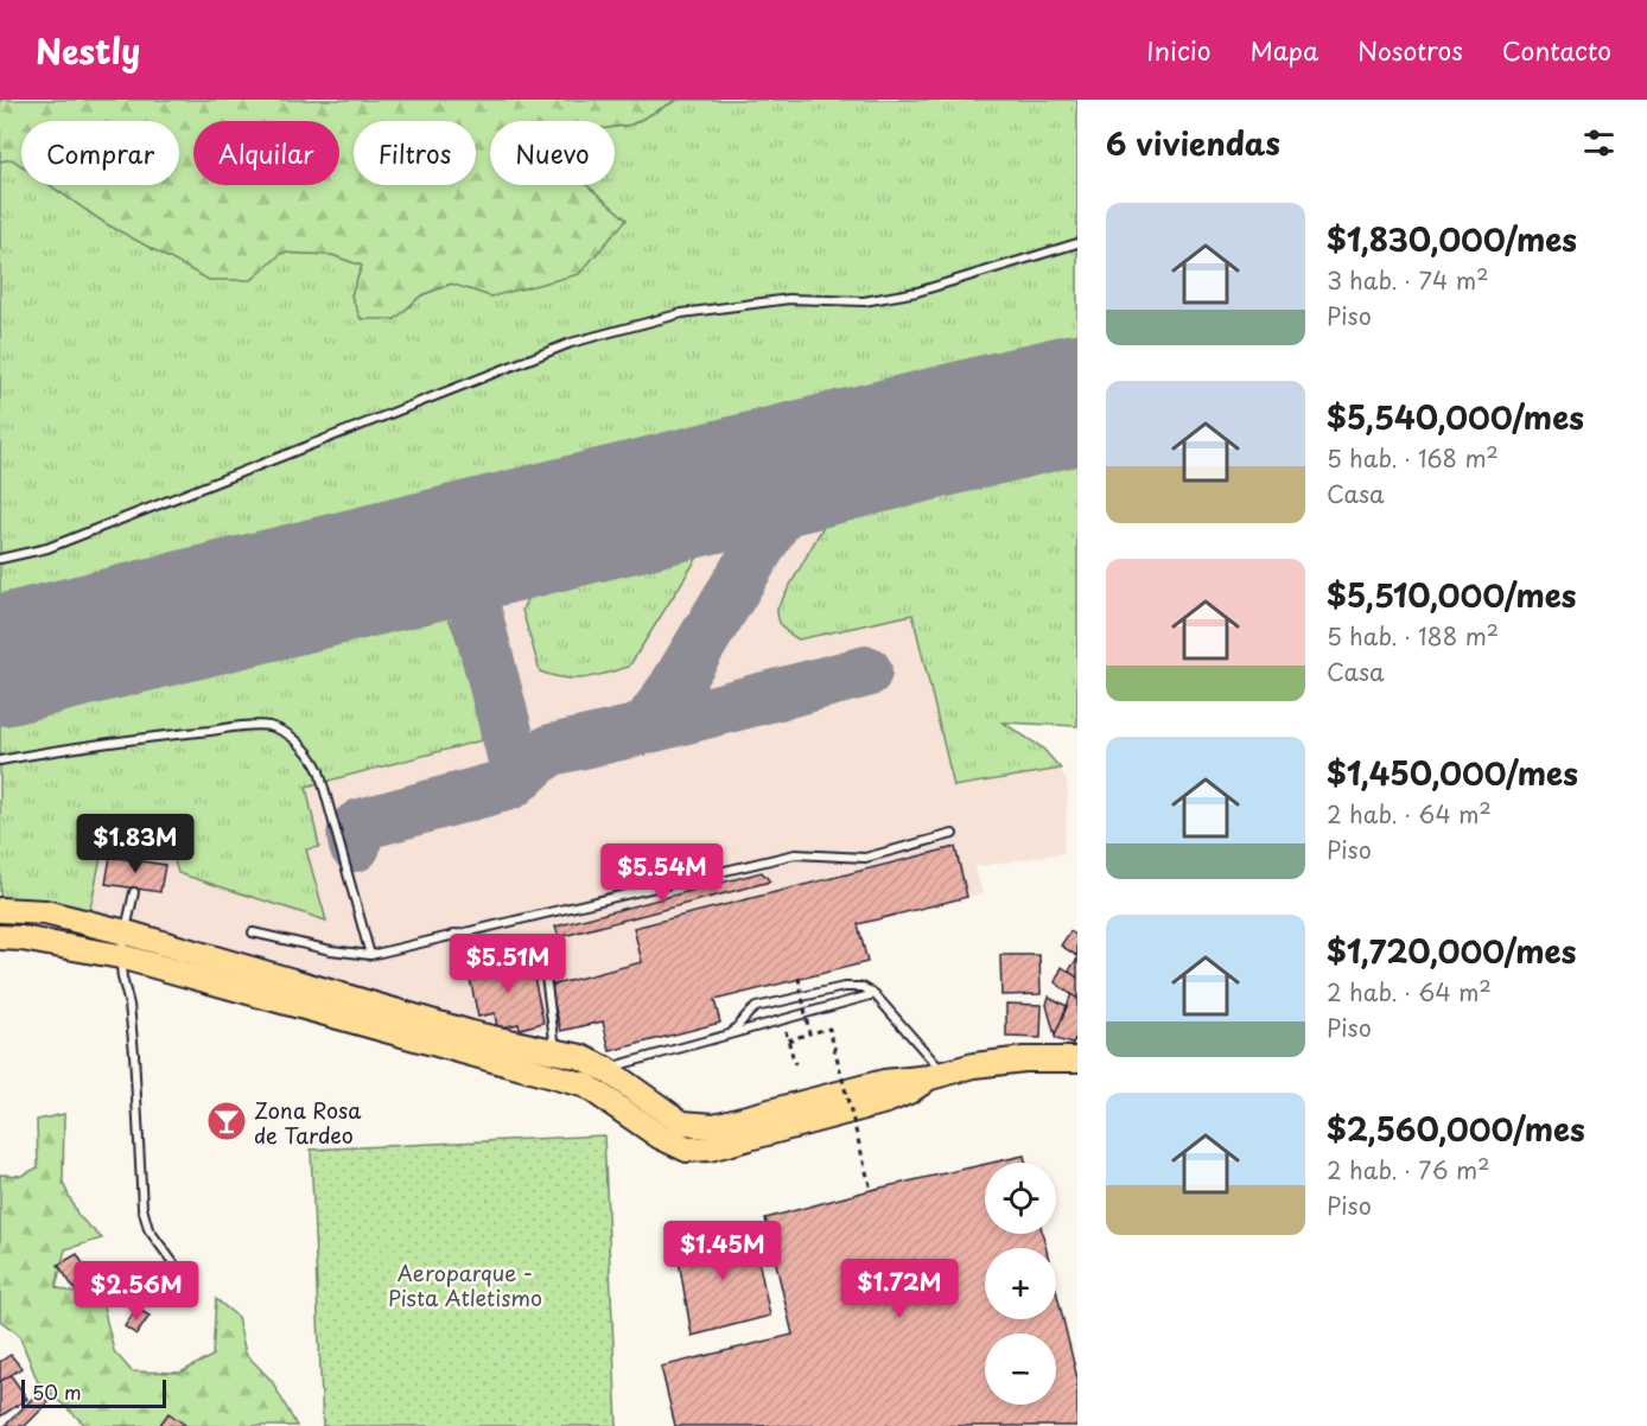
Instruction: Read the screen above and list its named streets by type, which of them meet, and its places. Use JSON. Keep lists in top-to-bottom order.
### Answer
{
  "parks": ["Aeroparque - Pista Atletismo"],
  "places": {
    "bar": ["Zona Rosa de Tardeo"]
  },
  "scale_bar": "50 m",
  "page": {
    "header": "Nestly",
    "nav": [
      "Inicio",
      "Mapa",
      "Nosotros",
      "Contacto"
    ],
    "heading": "6 viviendas",
    "chip": [
      "Comprar",
      "Alquilar",
      "Filtros",
      "Nuevo"
    ],
    "list": [
      {
        "name": "$1,830,000/mes",
        "note": "3 hab. · 74 m² · Piso"
      },
      {
        "name": "$5,540,000/mes",
        "note": "5 hab. · 168 m² · Casa"
      },
      {
        "name": "$5,510,000/mes",
        "note": "5 hab. · 188 m² · Casa"
      },
      {
        "name": "$1,450,000/mes",
        "note": "2 hab. · 64 m² · Piso"
      },
      {
        "name": "$1,720,000/mes",
        "note": "2 hab. · 64 m² · Piso"
      },
      {
        "name": "$2,560,000/mes",
        "note": "2 hab. · 76 m² · Piso"
      }
    ],
    "price": [
      "$1.83M",
      "$5.54M",
      "$5.51M",
      "$1.45M",
      "$1.72M",
      "$2.56M"
    ],
    "map_buttons": ["+", "−"],
    "scale": "50 m"
  }
}
